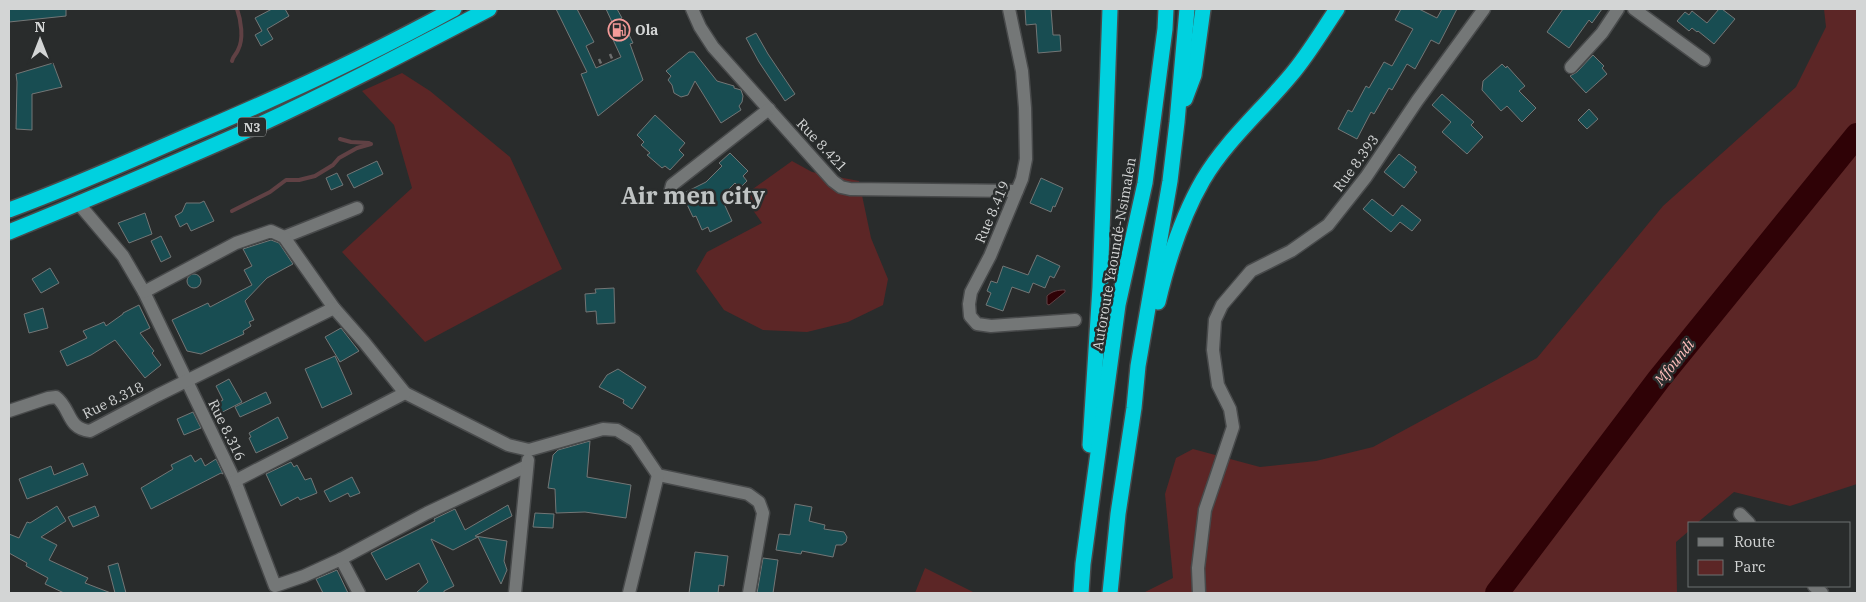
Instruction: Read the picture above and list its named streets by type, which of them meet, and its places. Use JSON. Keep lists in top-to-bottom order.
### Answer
{
  "streets": {
    "highway": ["N3", "Autoroute Yaoundé-Nsimalen"],
    "street": [
      "Rue 8.421",
      "Rue 8.393",
      "Rue 8.419",
      "Rue 8.318",
      "Rue 8.316"
    ]
  },
  "crossings": [
    ["N3", "Rue 8.316"],
    ["Rue 8.421", "Rue 8.419"],
    ["Rue 8.318", "Rue 8.316"]
  ],
  "districts": ["Air men city"],
  "water": ["Mfoundi"],
  "places": {
    "fuel station": ["Ola"]
  },
  "legend": ["Route", "Parc"],
  "north": "top"
}
